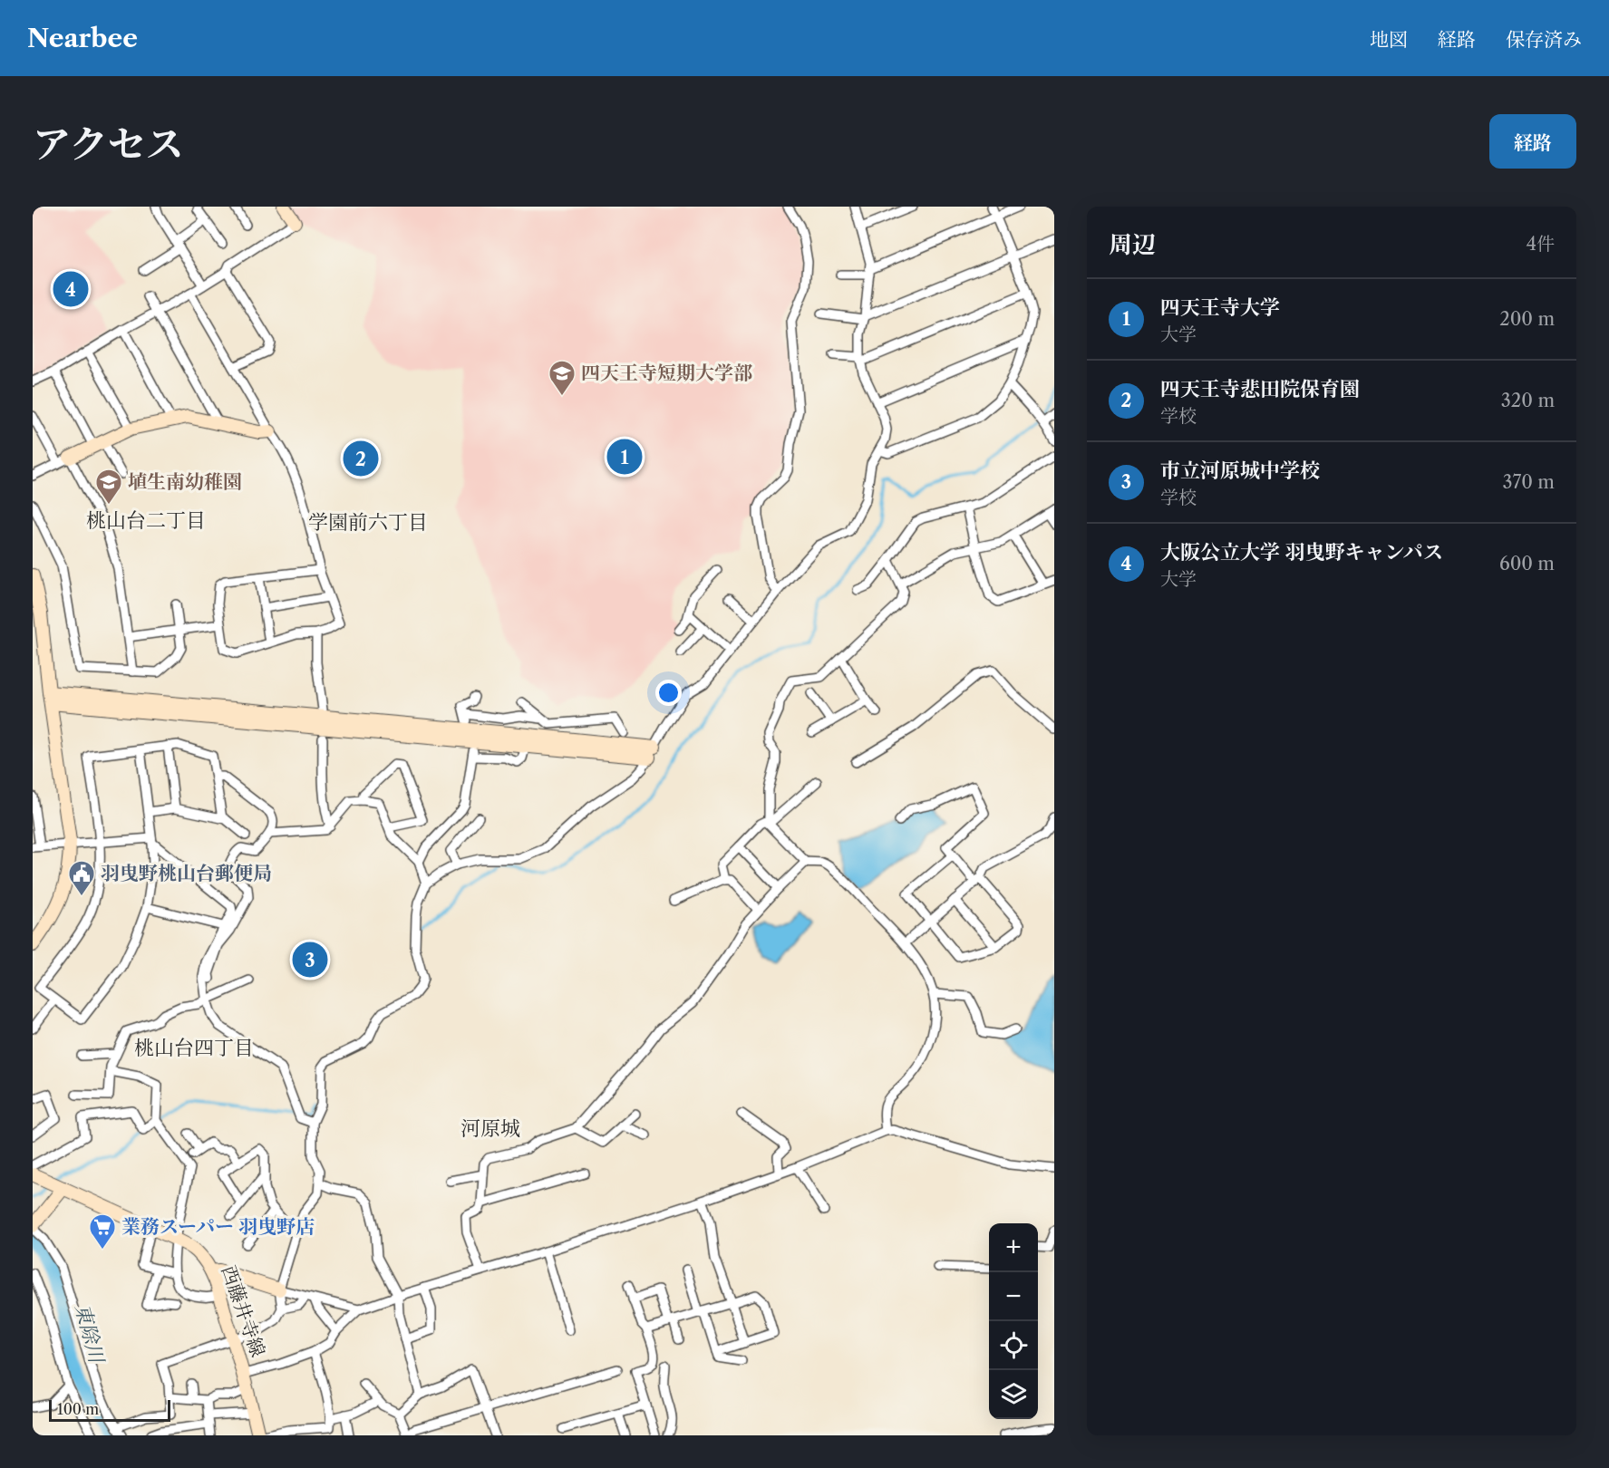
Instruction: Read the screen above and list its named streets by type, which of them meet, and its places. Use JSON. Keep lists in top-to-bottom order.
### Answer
{
  "streets": {
    "street": ["西藤井寺線"]
  },
  "districts": [
    "桃山台二丁目",
    "学園前六丁目",
    "桃山台四丁目",
    "河原城"
  ],
  "water": ["東除川"],
  "places": {
    "school or university": ["四天王寺短期大学部", "埴生南幼稚園"],
    "public building": ["羽曳野桃山台郵便局"],
    "supermarket": ["業務スーパー 羽曳野店"]
  },
  "scale_bar": "100 m",
  "page": {
    "header": "Nearbee",
    "nav": ["地図", "経路", "保存済み"],
    "title": "アクセス",
    "buttons": "経路",
    "heading": ["周辺", "4件"],
    "pins": [
      "4",
      "1",
      "2",
      "3"
    ],
    "list": [
      {
        "mark": "1",
        "name": "四天王寺大学",
        "note": "大学",
        "value": "200 m"
      },
      {
        "mark": "2",
        "name": "四天王寺悲田院保育園",
        "note": "学校",
        "value": "320 m"
      },
      {
        "mark": "3",
        "name": "市立河原城中学校",
        "note": "学校",
        "value": "370 m"
      },
      {
        "mark": "4",
        "name": "大阪公立大学 羽曳野キャンパス",
        "note": "大学",
        "value": "600 m"
      }
    ],
    "map_buttons": ["+", "−"],
    "scale": "100 m"
  }
}
